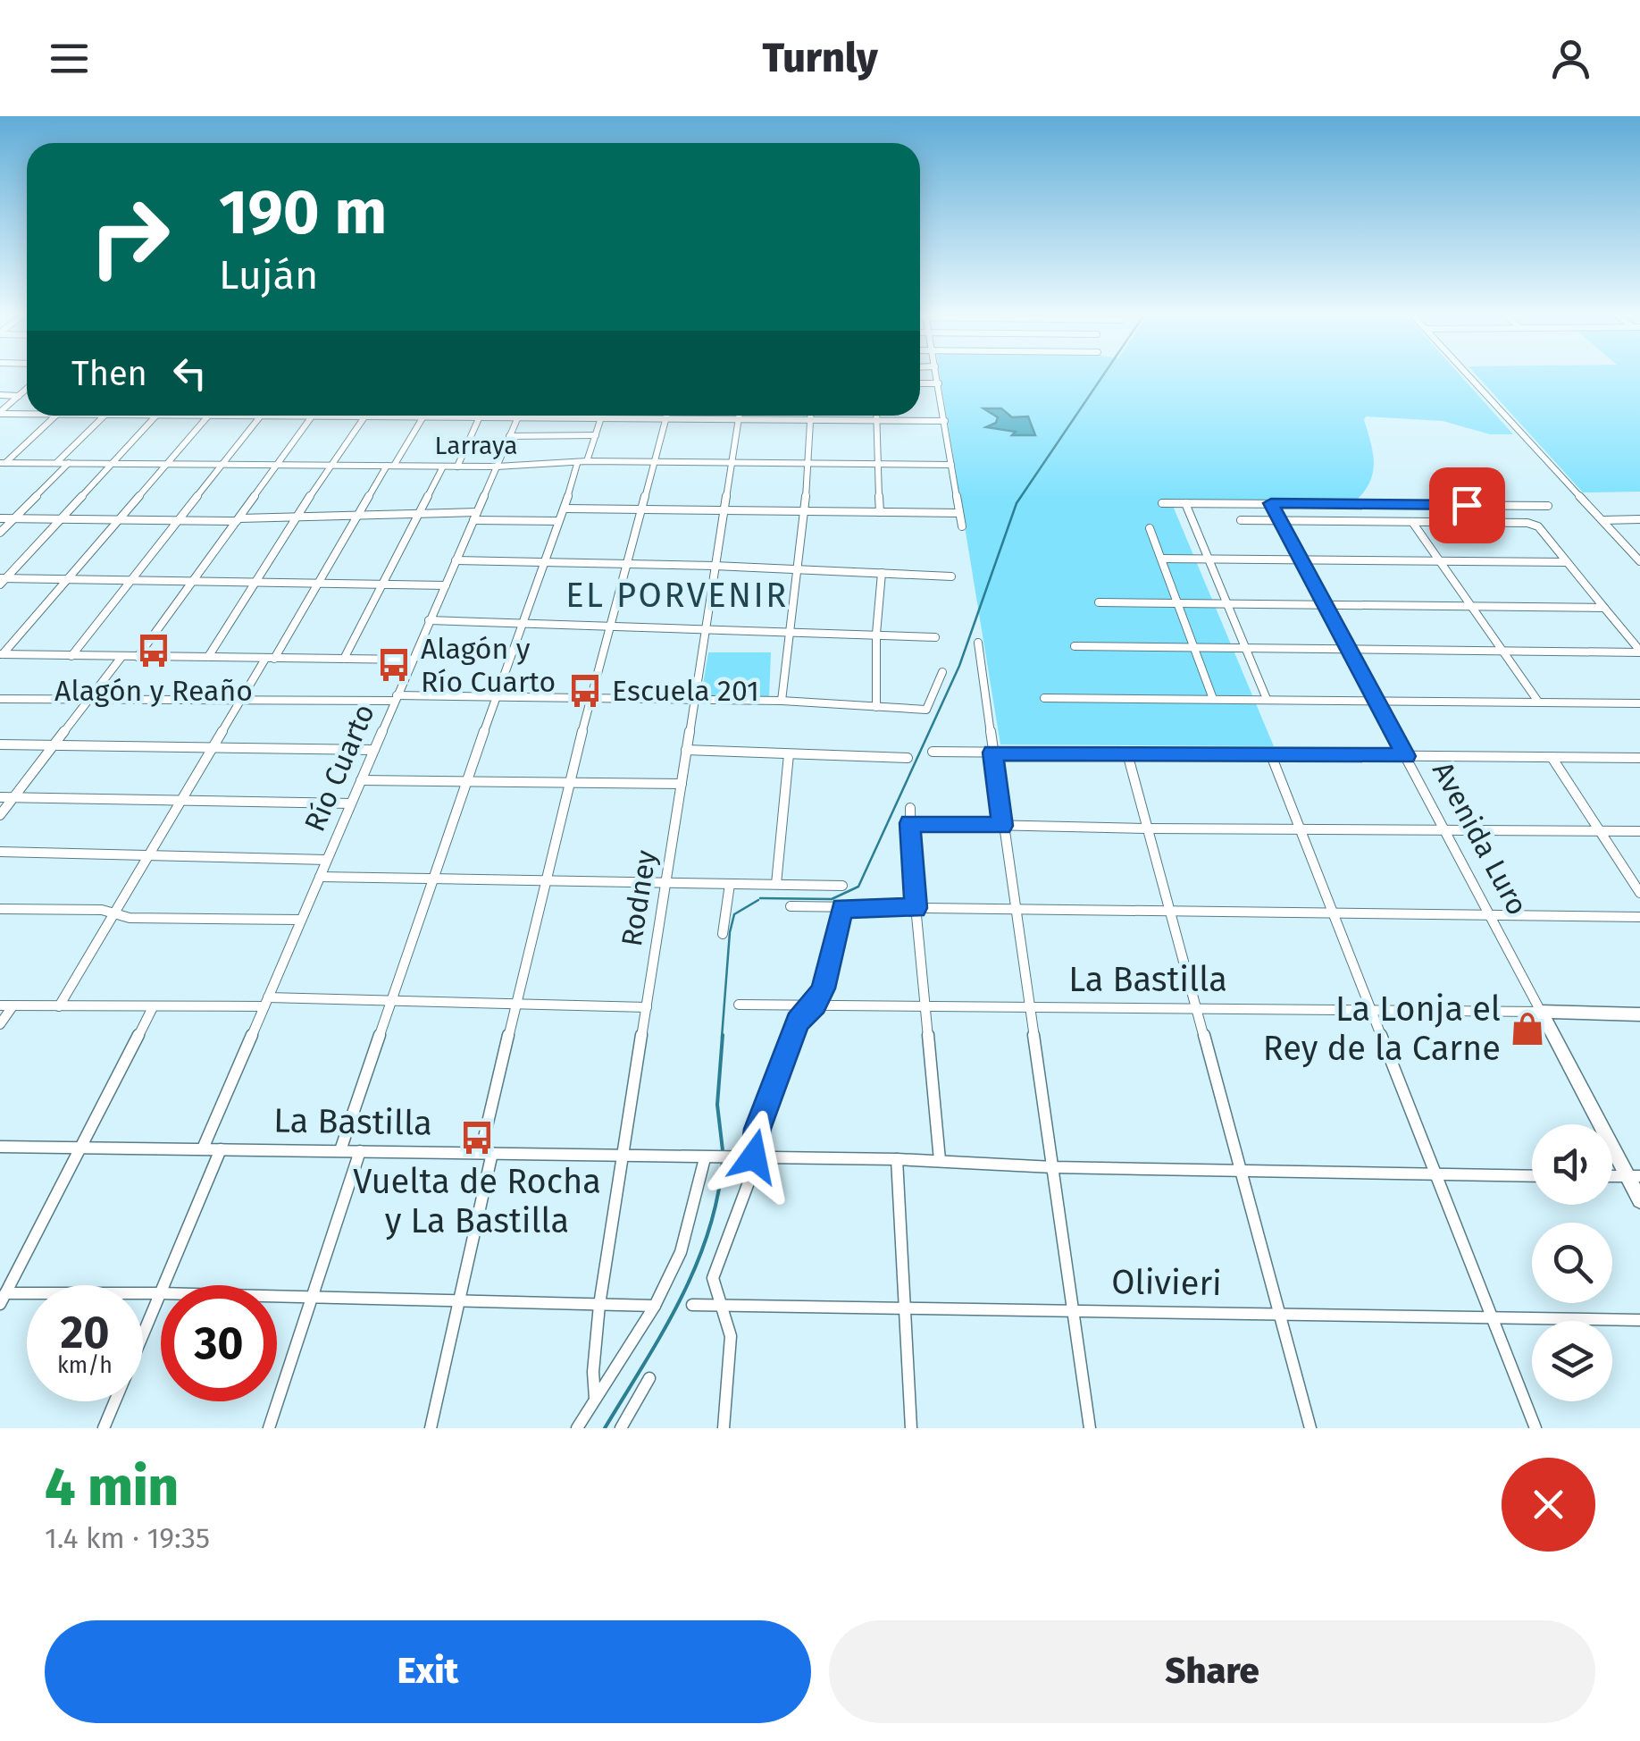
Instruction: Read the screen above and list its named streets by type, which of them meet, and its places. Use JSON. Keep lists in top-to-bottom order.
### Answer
{
  "streets": {
    "street": [
      "Larraya",
      "Río Cuarto",
      "Avenida Luro",
      "Rodney",
      "La Bastilla",
      "Olivieri"
    ]
  },
  "crossings": [
    ["Larraya", "Río Cuarto"],
    ["Larraya", "Rodney"],
    ["Río Cuarto", "La Bastilla"],
    ["Avenida Luro", "La Bastilla"],
    ["Rodney", "La Bastilla"]
  ],
  "districts": ["EL PORVENIR"],
  "places": {
    "bus stop": [
      "Alagón y Reaño",
      "Alagón y Río Cuarto",
      "Escuela 201",
      "Vuelta de Rocha y La Bastilla"
    ],
    "shop": ["La Lonja el Rey de la Carne"]
  },
  "page": {
    "header": "Turnly",
    "turn": ["190 m", "Luján"],
    "then": "Then",
    "speed": "20 km/h",
    "limit": "30",
    "heading": ["4 min", "1.4 km · 19:35"],
    "buttons": ["Exit", "Share"]
  }
}
